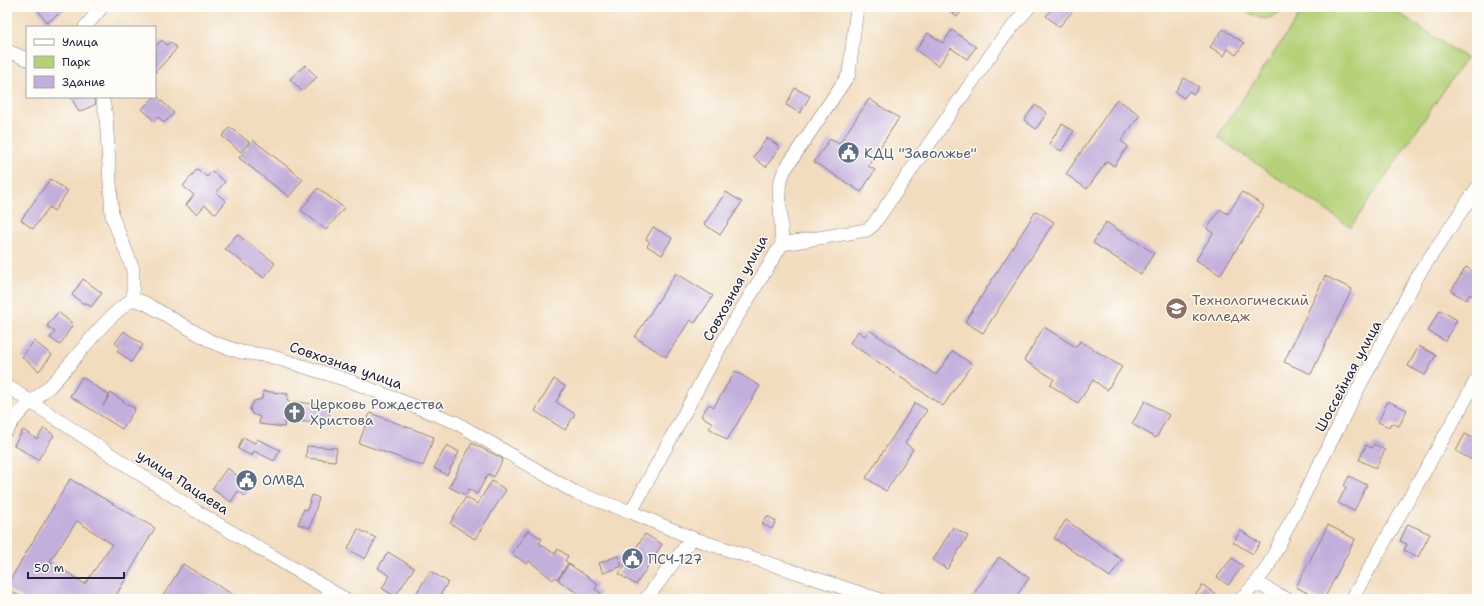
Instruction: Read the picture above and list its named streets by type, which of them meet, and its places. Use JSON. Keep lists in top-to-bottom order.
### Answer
{
  "streets": {
    "street": ["Совхозная улица", "Шоссейная улица", "улица Пацаева"]
  },
  "places": {
    "public building": ["КДЦ \"Заволжье\"", "ОМВД", "ПСЧ-127"],
    "school or university": ["Технологический колледж"],
    "church": ["Церковь Рождества Христова"]
  },
  "legend": ["Улица", "Парк", "Здание"],
  "scale_bar": "50 m"
}
